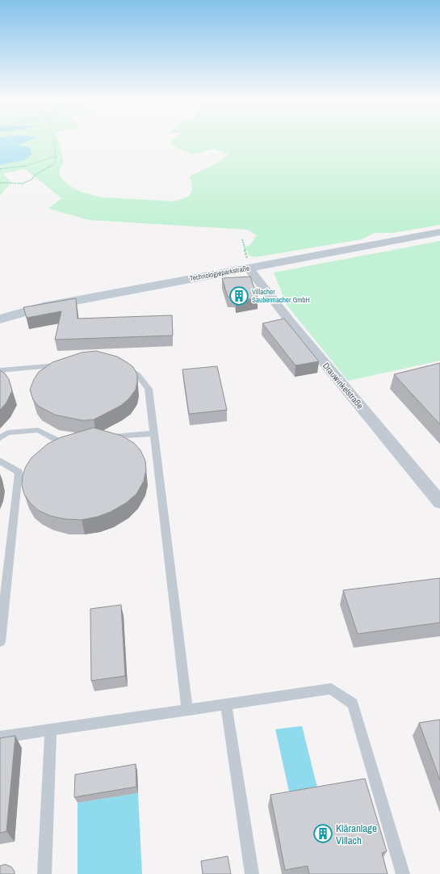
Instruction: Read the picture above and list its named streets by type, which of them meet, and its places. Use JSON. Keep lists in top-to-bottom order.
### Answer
{
  "streets": {
    "street": ["Technologieparkstraße", "Drauwinkelstraße"]
  },
  "crossings": [
    ["Technologieparkstraße", "Drauwinkelstraße"]
  ],
  "places": {
    "building": ["Villacher Saubermacher GmbH", "Kläranlage Villach"]
  }
}
